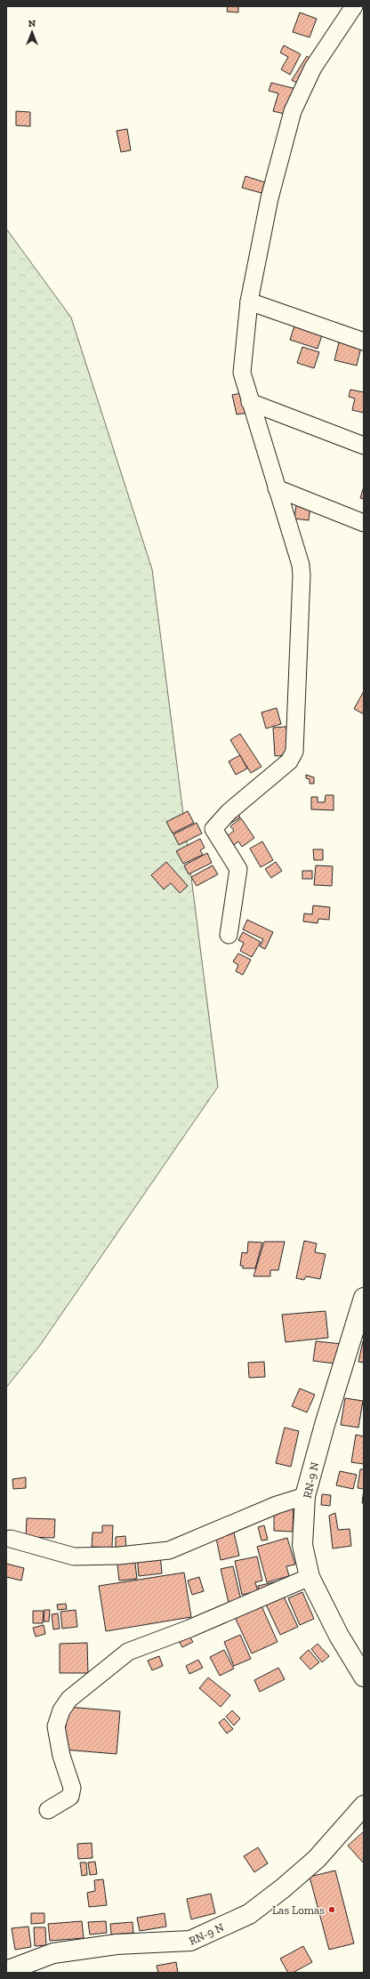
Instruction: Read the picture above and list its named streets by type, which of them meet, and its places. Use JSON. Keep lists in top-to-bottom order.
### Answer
{
  "streets": {
    "main road": ["RN-9 N"]
  },
  "places": ["Las Lomas"],
  "north": "top"
}
